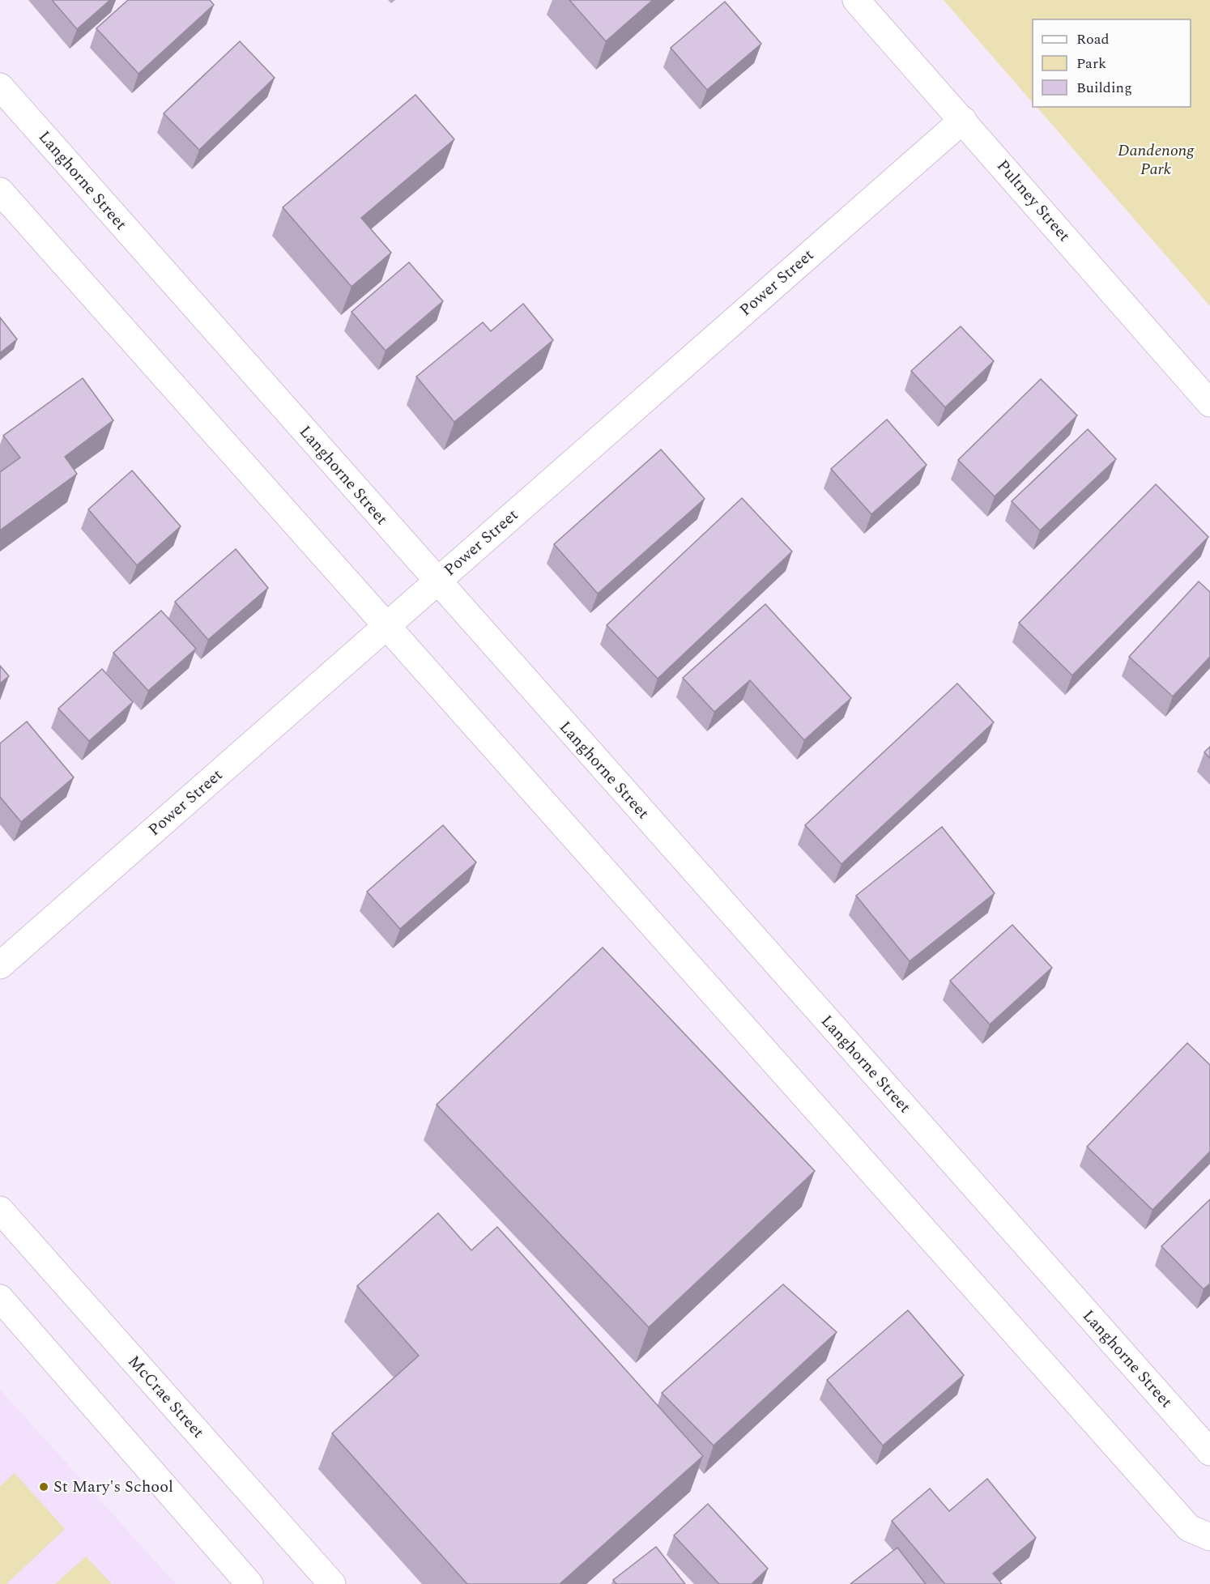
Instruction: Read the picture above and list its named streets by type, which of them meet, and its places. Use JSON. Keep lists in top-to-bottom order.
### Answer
{
  "streets": {
    "street": [
      "Langhorne Street",
      "Pultney Street",
      "Power Street",
      "McCrae Street"
    ]
  },
  "crossings": [
    ["Langhorne Street", "Power Street"],
    ["Pultney Street", "Power Street"]
  ],
  "parks": ["Dandenong Park"],
  "places": ["St Mary's School"],
  "legend": ["Road", "Park", "Building"]
}
